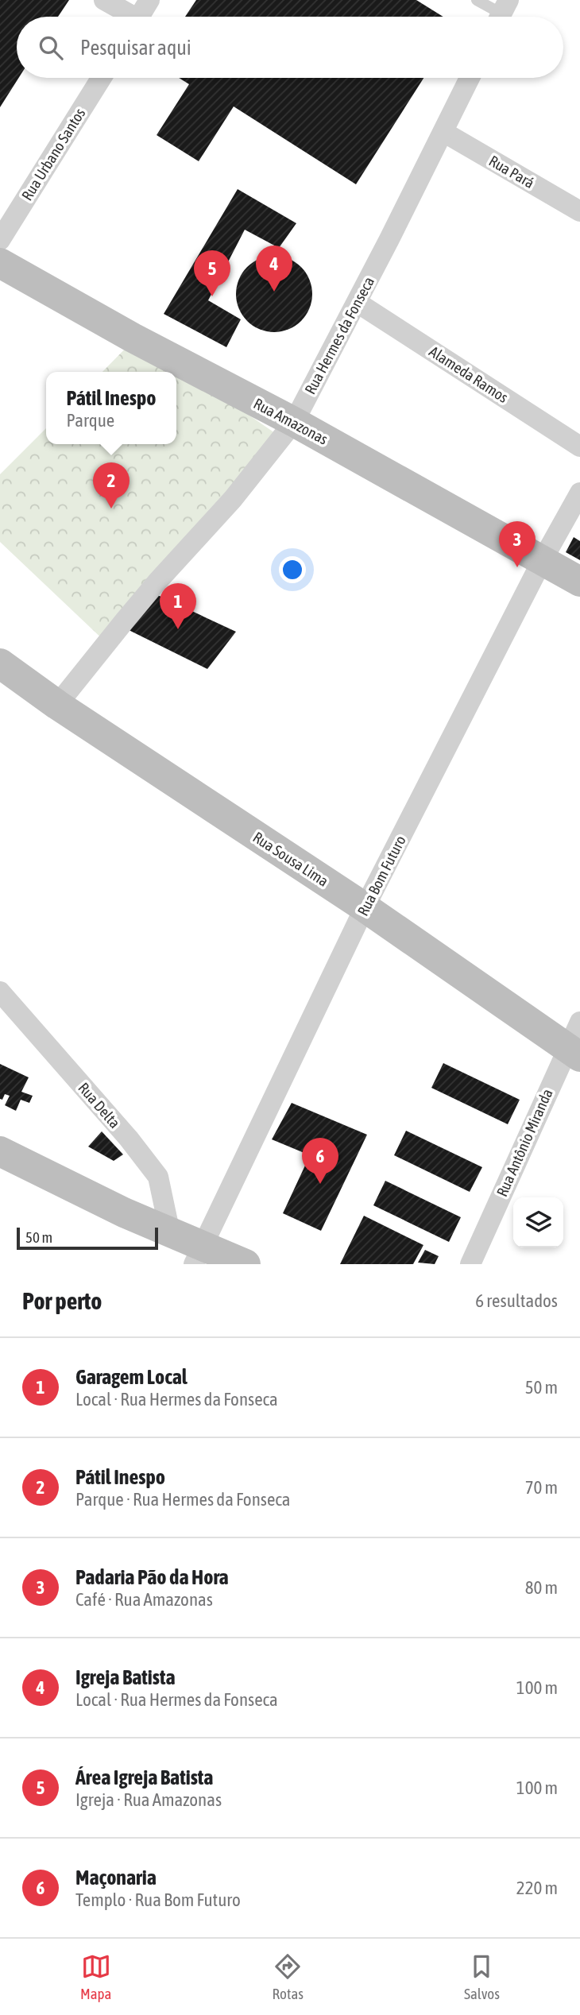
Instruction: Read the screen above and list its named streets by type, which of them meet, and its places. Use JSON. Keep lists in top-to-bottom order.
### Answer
{
  "streets": {
    "street": [
      "Rua Urbano Santos",
      "Rua Pará",
      "Rua Hermes da Fonseca",
      "Alameda Ramos",
      "Rua Amazonas",
      "Rua Sousa Lima",
      "Rua Bom Futuro",
      "Rua Delta",
      "Rua Antônio Miranda"
    ]
  },
  "crossings": [
    ["Rua Pará", "Rua Hermes da Fonseca"],
    ["Rua Hermes da Fonseca", "Alameda Ramos"],
    ["Rua Hermes da Fonseca", "Rua Amazonas"],
    ["Rua Hermes da Fonseca", "Rua Sousa Lima"],
    ["Rua Amazonas", "Rua Bom Futuro"],
    ["Rua Sousa Lima", "Rua Bom Futuro"],
    ["Rua Sousa Lima", "Rua Antônio Miranda"]
  ],
  "scale_bar": "50 m",
  "page": {
    "search": "Pesquisar aqui",
    "pins": [
      "4",
      "5",
      "2",
      "3",
      "1",
      "6"
    ],
    "popup": ["Pátil Inespo", "Parque"],
    "scale": "50 m",
    "heading": ["Por perto", "6 resultados"],
    "list": [
      {
        "mark": "1",
        "name": "Garagem Local",
        "note": "Local · Rua Hermes da Fonseca",
        "value": "50 m"
      },
      {
        "mark": "2",
        "name": "Pátil Inespo",
        "note": "Parque · Rua Hermes da Fonseca",
        "value": "70 m"
      },
      {
        "mark": "3",
        "name": "Padaria Pão da Hora",
        "note": "Café · Rua Amazonas",
        "value": "80 m"
      },
      {
        "mark": "4",
        "name": "Igreja Batista",
        "note": "Local · Rua Hermes da Fonseca",
        "value": "100 m"
      },
      {
        "mark": "5",
        "name": "Área Igreja Batista",
        "note": "Igreja · Rua Amazonas",
        "value": "100 m"
      },
      {
        "mark": "6",
        "name": "Maçonaria",
        "note": "Templo · Rua Bom Futuro",
        "value": "220 m"
      }
    ],
    "nav": ["Mapa", "Rotas", "Salvos"]
  }
}
